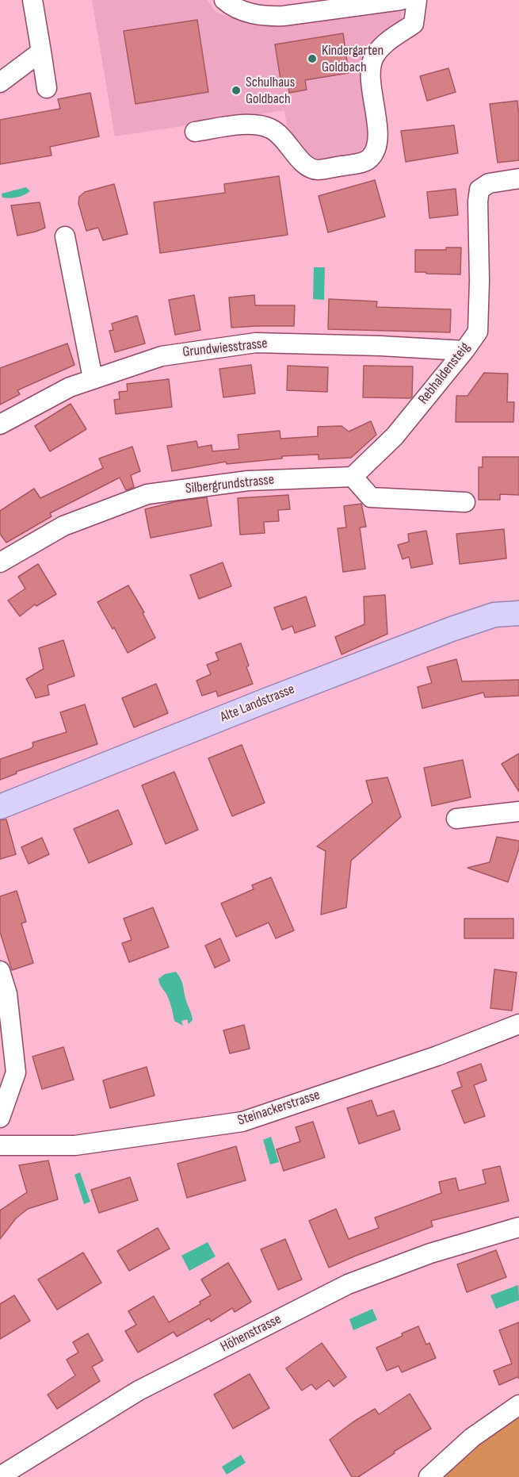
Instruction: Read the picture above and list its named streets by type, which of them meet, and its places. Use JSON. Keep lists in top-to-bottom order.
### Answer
{
  "streets": {
    "main road": ["Alte Landstrasse"],
    "street": [
      "Grundwiesstrasse",
      "Rebhaldensteig",
      "Silbergrundstrasse",
      "Steinackerstrasse",
      "Höhenstrasse"
    ]
  },
  "crossings": [
    ["Grundwiesstrasse", "Rebhaldensteig"],
    ["Rebhaldensteig", "Silbergrundstrasse"]
  ],
  "places": ["Kindergarten Goldbach", "Schulhaus Goldbach"]
}
